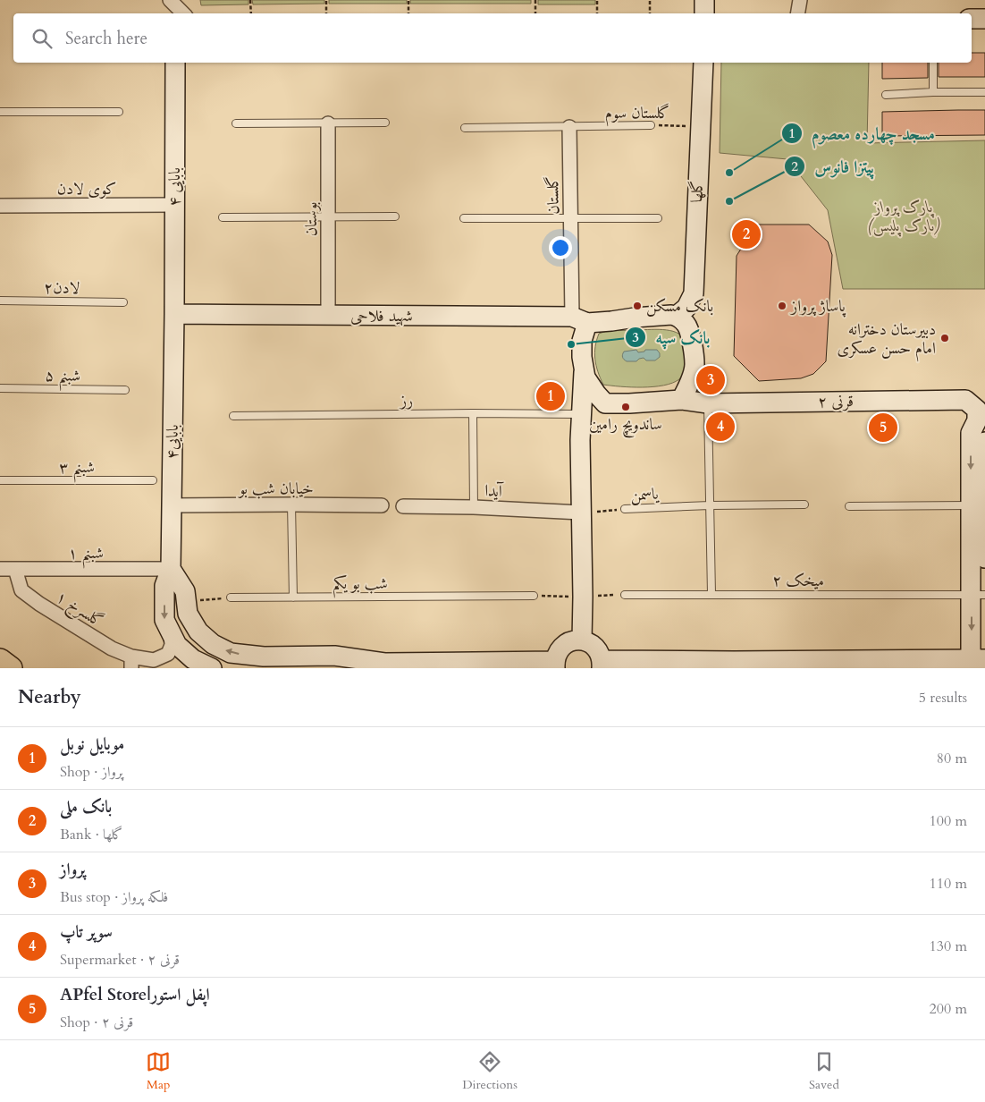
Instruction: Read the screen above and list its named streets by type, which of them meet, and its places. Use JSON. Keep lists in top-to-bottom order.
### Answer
{
  "streets": {
    "street": [
      "بابایی ۴",
      "کوی لادن",
      "گلها",
      "گلستان",
      "بوستان",
      "شهید فلاحی",
      "قرنی ۲",
      "بابایی۴",
      "خیابان شب بو",
      "آیدا",
      "شبنم ۱",
      "گلسرخ ۱"
    ],
    "lane": [
      "گلستان سوم",
      "لادن۲",
      "شبنم ۵",
      "رز",
      "شبنم ۳",
      "یاسمن",
      "میخک ۲",
      "شب بو یکم"
    ]
  },
  "crossings": [
    ["گلستان سوم", "گلها"],
    ["گلستان سوم", "گلستان"],
    ["بابایی ۴", "کوی لادن"],
    ["بابایی ۴", "شهید فلاحی"],
    ["بابایی ۴", "بابایی۴"],
    ["گلها", "گلستان"],
    ["گلها", "شهید فلاحی"],
    ["گلها", "قرنی ۲"],
    ["گلستان", "شهید فلاحی"],
    ["گلستان", "قرنی ۲"],
    ["بوستان", "شهید فلاحی"],
    ["شهید فلاحی", "قرنی ۲"],
    ["شهید فلاحی", "بابایی۴"],
    ["بابایی۴", "خیابان شب بو"],
    ["بابایی۴", "شبنم ۱"],
    ["بابایی۴", "گلسرخ ۱"],
    ["آیدا", "یاسمن"],
    ["شبنم ۱", "گلسرخ ۱"]
  ],
  "parks": ["پارک پرواز (پارک پلیس)"],
  "places": [
    "مسجد چهارده معصوم",
    "پیتزا فانوس",
    "بانک مسکن",
    "پاساژ پرواز",
    "دبیرستان دخترانه امام حسن عسکری",
    "بانک سپه",
    "ساندویچ رامین"
  ],
  "page": {
    "search": "Search here",
    "pins": [
      "2",
      "3",
      "1",
      "4",
      "5"
    ],
    "heading": ["Nearby", "5 results"],
    "list": [
      {
        "mark": "1",
        "name": "موبایل نوبل",
        "note": "Shop · پرواز",
        "value": "80 m"
      },
      {
        "mark": "2",
        "name": "بانک ملی",
        "note": "Bank · گلها",
        "value": "100 m"
      },
      {
        "mark": "3",
        "name": "پرواز",
        "note": "Bus stop · فلکه پرواز",
        "value": "110 m"
      },
      {
        "mark": "4",
        "name": "سوپر تاپ",
        "note": "Supermarket · قرنی ۲",
        "value": "130 m"
      },
      {
        "mark": "5",
        "name": "APfel Store|اپفل استور",
        "note": "Shop · قرنی ۲",
        "value": "200 m"
      }
    ],
    "nav": ["Map", "Directions", "Saved"]
  }
}
